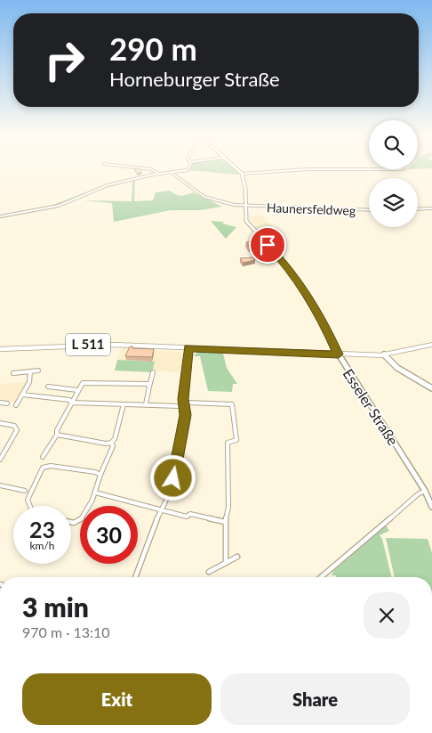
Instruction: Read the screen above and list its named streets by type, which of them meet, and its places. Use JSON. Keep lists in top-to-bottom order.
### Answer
{
  "streets": {
    "main road": ["L 511", "Esseler Straße"],
    "street": ["Haunersfeldweg"]
  },
  "crossings": [
    ["Haunersfeldweg", "Esseler Straße"],
    ["L 511", "Esseler Straße"]
  ],
  "page": {
    "turn": ["290 m", "Horneburger Straße"],
    "speed": "23 km/h",
    "limit": "30",
    "heading": ["3 min", "970 m · 13:10"],
    "buttons": ["Exit", "Share"]
  }
}
